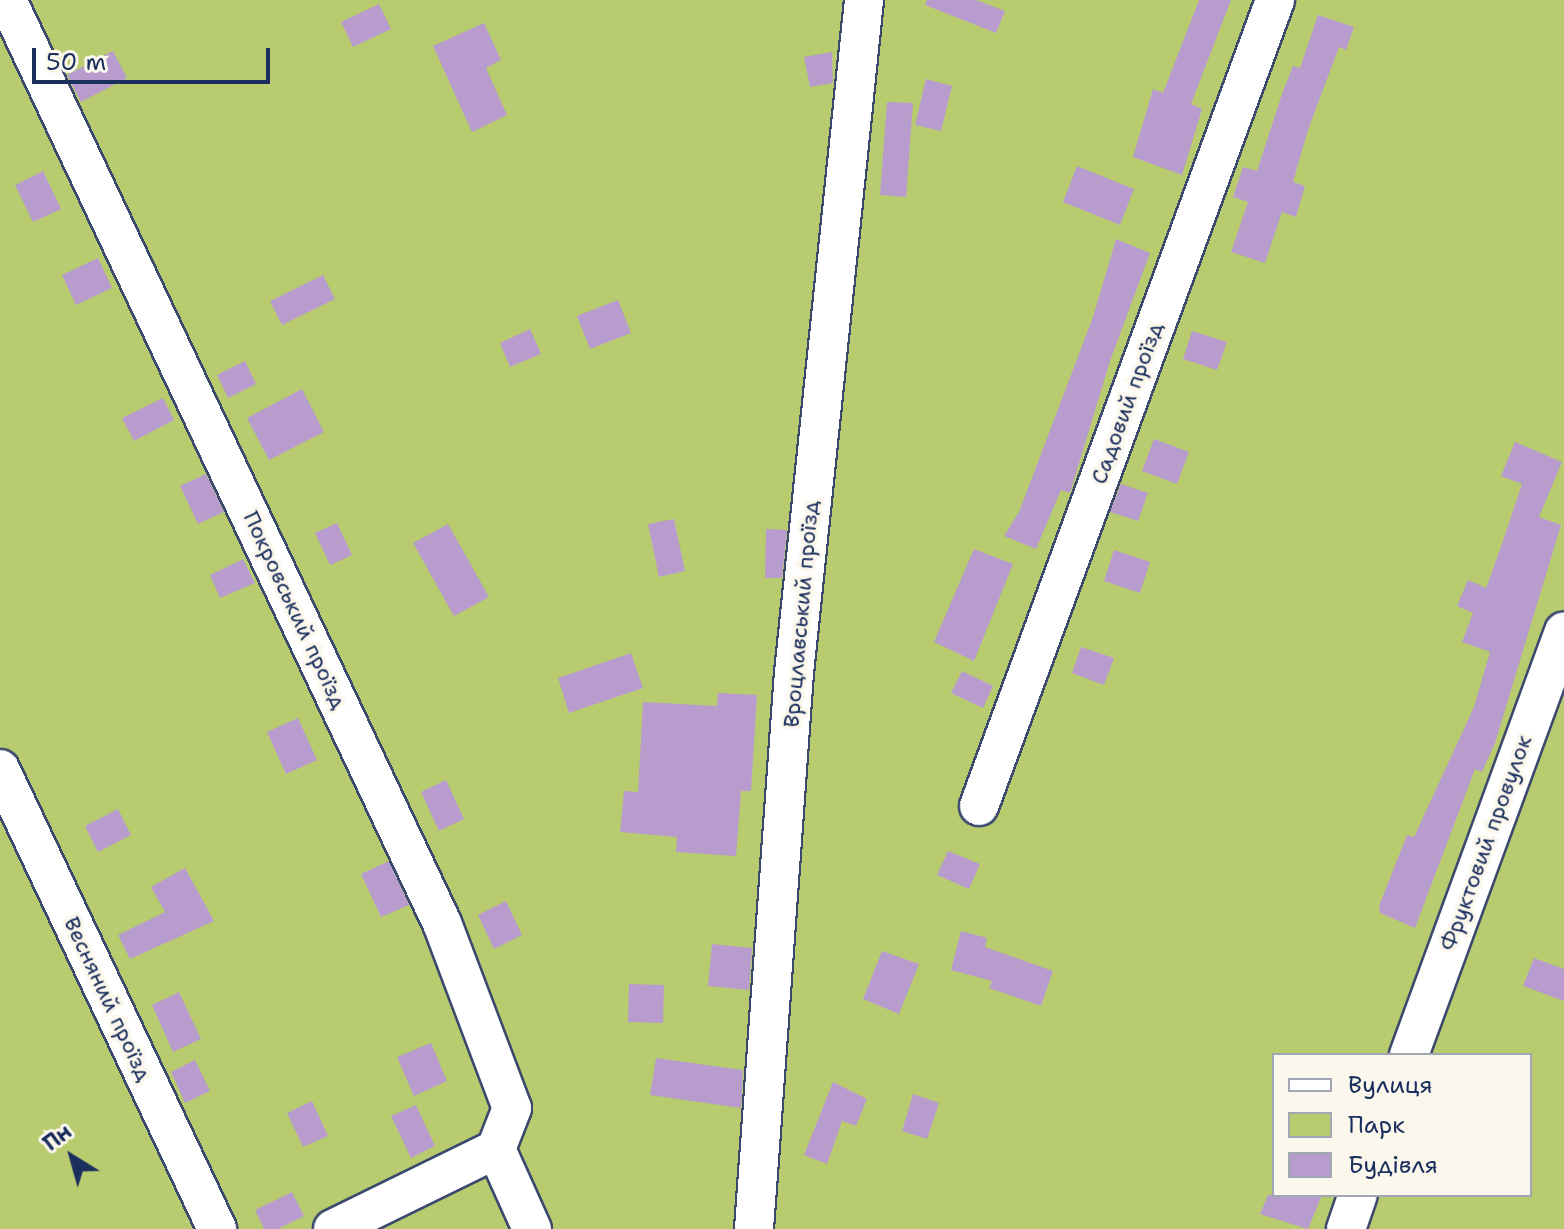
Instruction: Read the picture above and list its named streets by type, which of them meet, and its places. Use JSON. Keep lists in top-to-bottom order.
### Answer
{
  "streets": {
    "street": [
      "Садовий проїзд",
      "Покровський проїзд",
      "Вроцлавський проїзд",
      "Фруктовий провулок",
      "Весняний проїзд"
    ]
  },
  "legend": ["Вулиця", "Парк", "Будівля"],
  "scale_bar": "50 m",
  "north": "top left"
}
